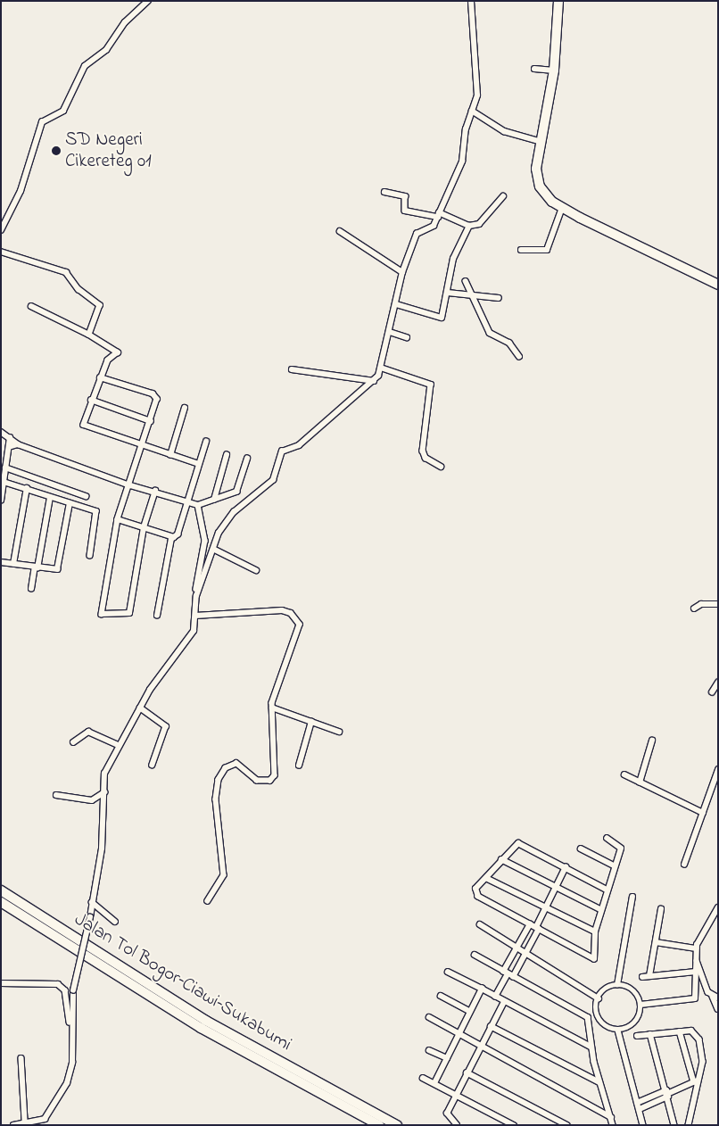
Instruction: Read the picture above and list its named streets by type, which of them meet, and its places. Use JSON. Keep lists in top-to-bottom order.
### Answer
{
  "streets": {
    "highway": ["Jalan Tol Bogor–Ciawi–Sukabumi"]
  },
  "places": ["SD Negeri Cikereteg 01"]
}
